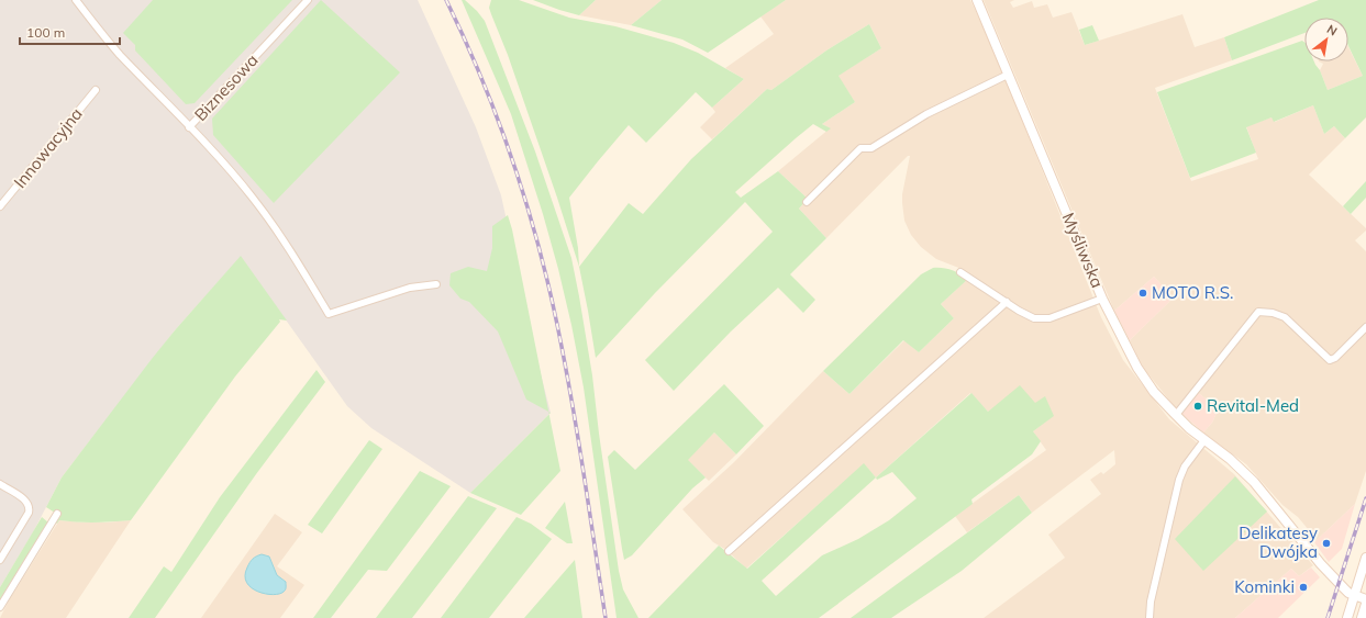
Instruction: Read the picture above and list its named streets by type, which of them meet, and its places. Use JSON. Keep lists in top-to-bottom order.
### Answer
{
  "streets": {
    "street": ["Biznesowa", "Innowacyjna", "Myśliwska"]
  },
  "places": [
    "MOTO R.S.",
    "Revital-Med",
    "Delikatesy Dwójka",
    "Kominki"
  ],
  "scale_bar": "100 m",
  "north": "top right"
}
